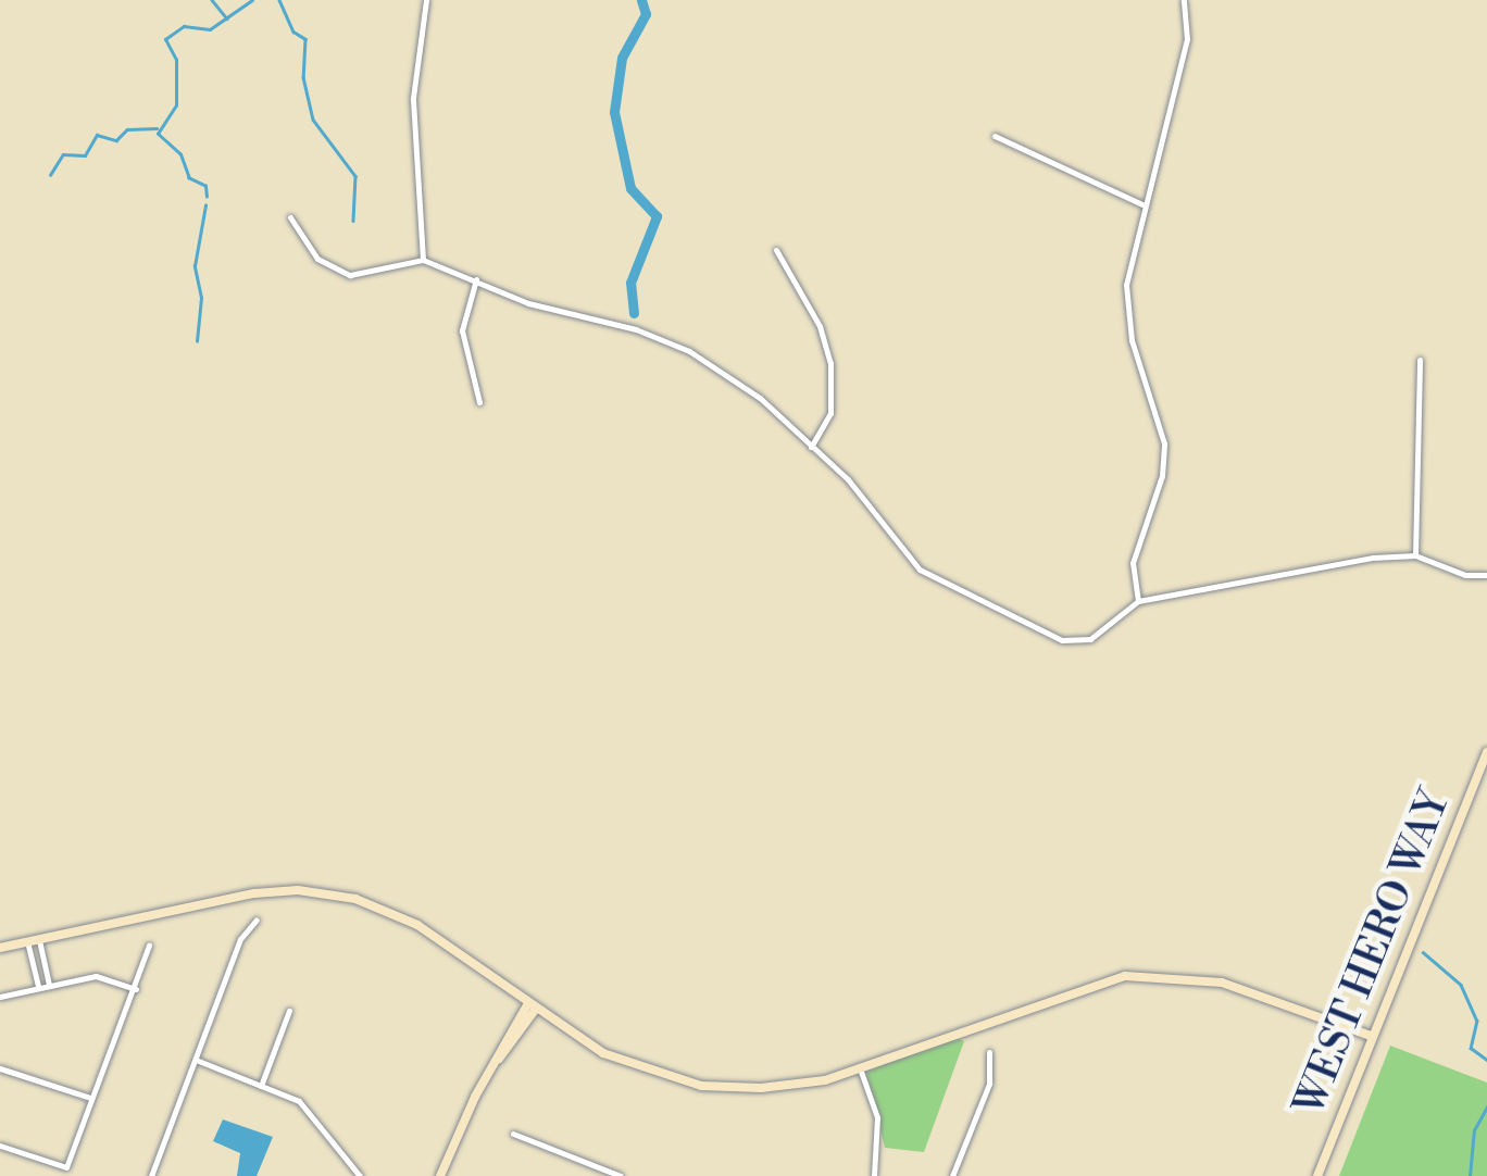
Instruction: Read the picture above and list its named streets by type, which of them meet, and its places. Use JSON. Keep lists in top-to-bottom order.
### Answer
{
  "streets": {
    "street": ["WEST HERO WAY"]
  }
}
